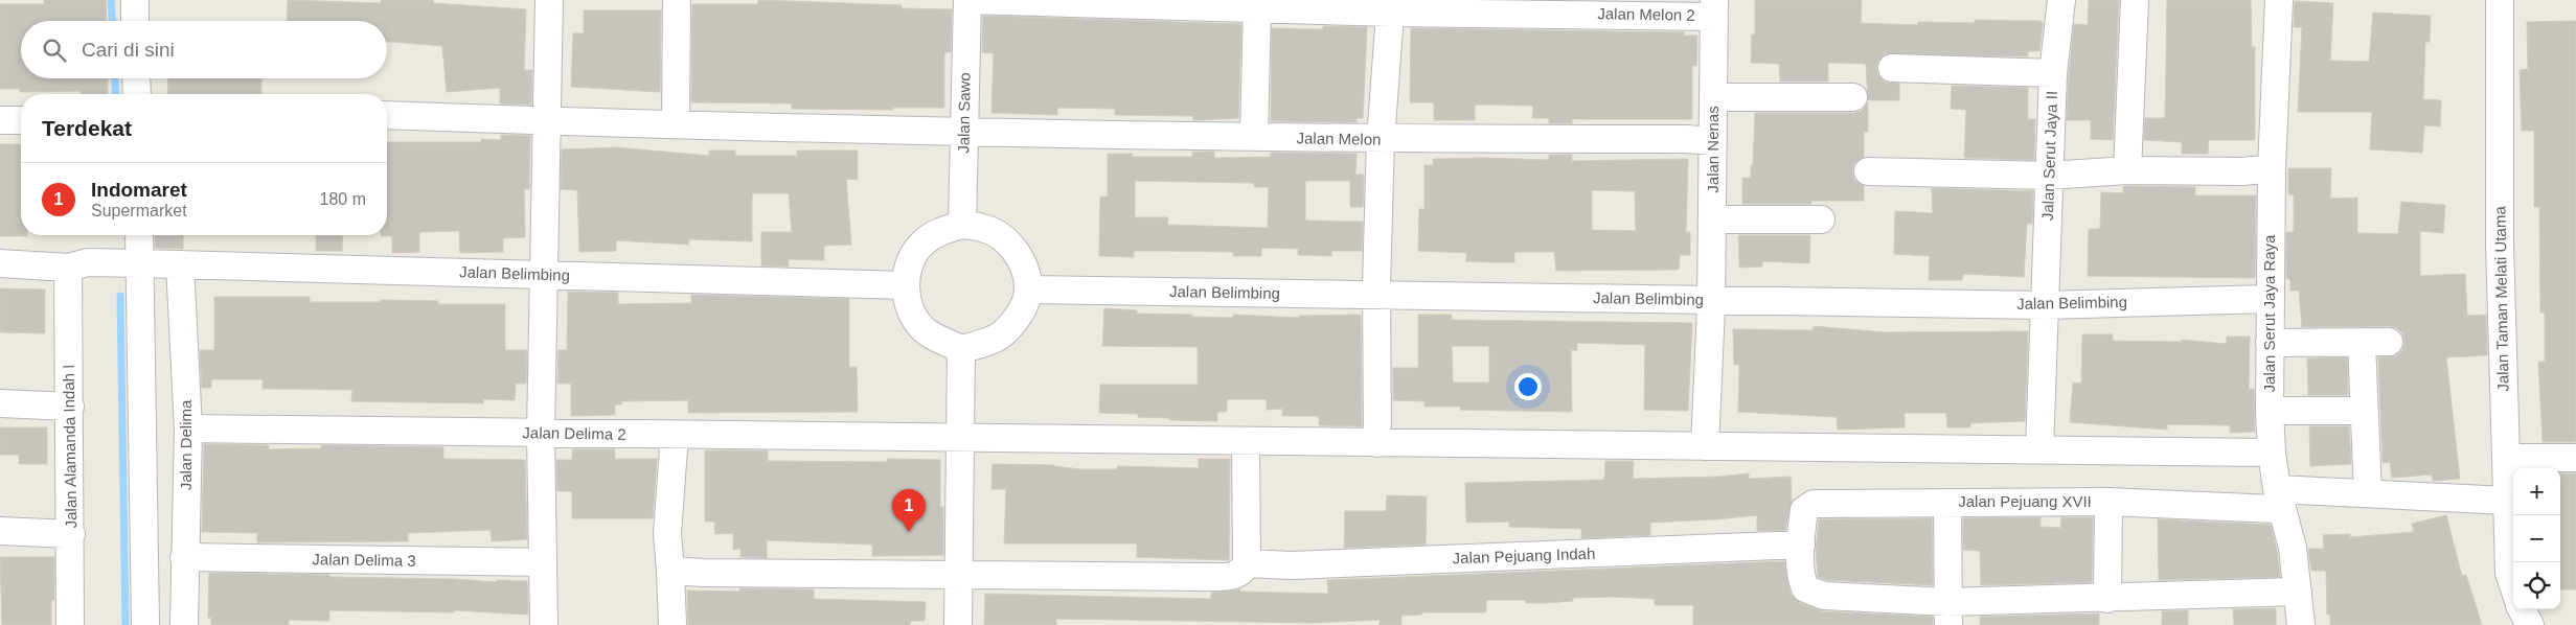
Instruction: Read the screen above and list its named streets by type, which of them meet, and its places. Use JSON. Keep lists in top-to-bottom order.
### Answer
{
  "streets": {
    "street": [
      "Jalan Melon 2",
      "Jalan Sawo",
      "Jalan Melon",
      "Jalan Nenas",
      "Jalan Serut Jaya II",
      "Jalan Belimbing",
      "Jalan Taman Melati Utama",
      "Jalan Serut Jaya Raya",
      "Jalan Delima 2",
      "Jalan Delima",
      "Jalan Alamanda Indah I",
      "Jalan Pejuang XVII",
      "Jalan Pejuang Indah",
      "Jalan Delima 3"
    ]
  },
  "crossings": [
    ["Jalan Melon 2", "Jalan Sawo"],
    ["Jalan Melon 2", "Jalan Nenas"],
    ["Jalan Sawo", "Jalan Melon"],
    ["Jalan Sawo", "Jalan Belimbing"],
    ["Jalan Melon", "Jalan Nenas"],
    ["Jalan Nenas", "Jalan Belimbing"],
    ["Jalan Nenas", "Jalan Delima 2"],
    ["Jalan Serut Jaya II", "Jalan Belimbing"],
    ["Jalan Serut Jaya II", "Jalan Delima 2"],
    ["Jalan Belimbing", "Jalan Serut Jaya Raya"],
    ["Jalan Belimbing", "Jalan Delima"],
    ["Jalan Belimbing", "Jalan Alamanda Indah I"],
    ["Jalan Taman Melati Utama", "Jalan Pejuang XVII"],
    ["Jalan Serut Jaya Raya", "Jalan Delima 2"],
    ["Jalan Serut Jaya Raya", "Jalan Pejuang XVII"],
    ["Jalan Delima 2", "Jalan Delima"],
    ["Jalan Delima", "Jalan Delima 3"],
    ["Jalan Pejuang XVII", "Jalan Pejuang Indah"]
  ],
  "page": {
    "search": "Cari di sini",
    "heading": "Terdekat",
    "list": [
      {
        "mark": "1",
        "name": "Indomaret",
        "note": "Supermarket",
        "value": "180 m"
      }
    ],
    "map_buttons": ["+", "−"],
    "pins": "1"
  }
}
